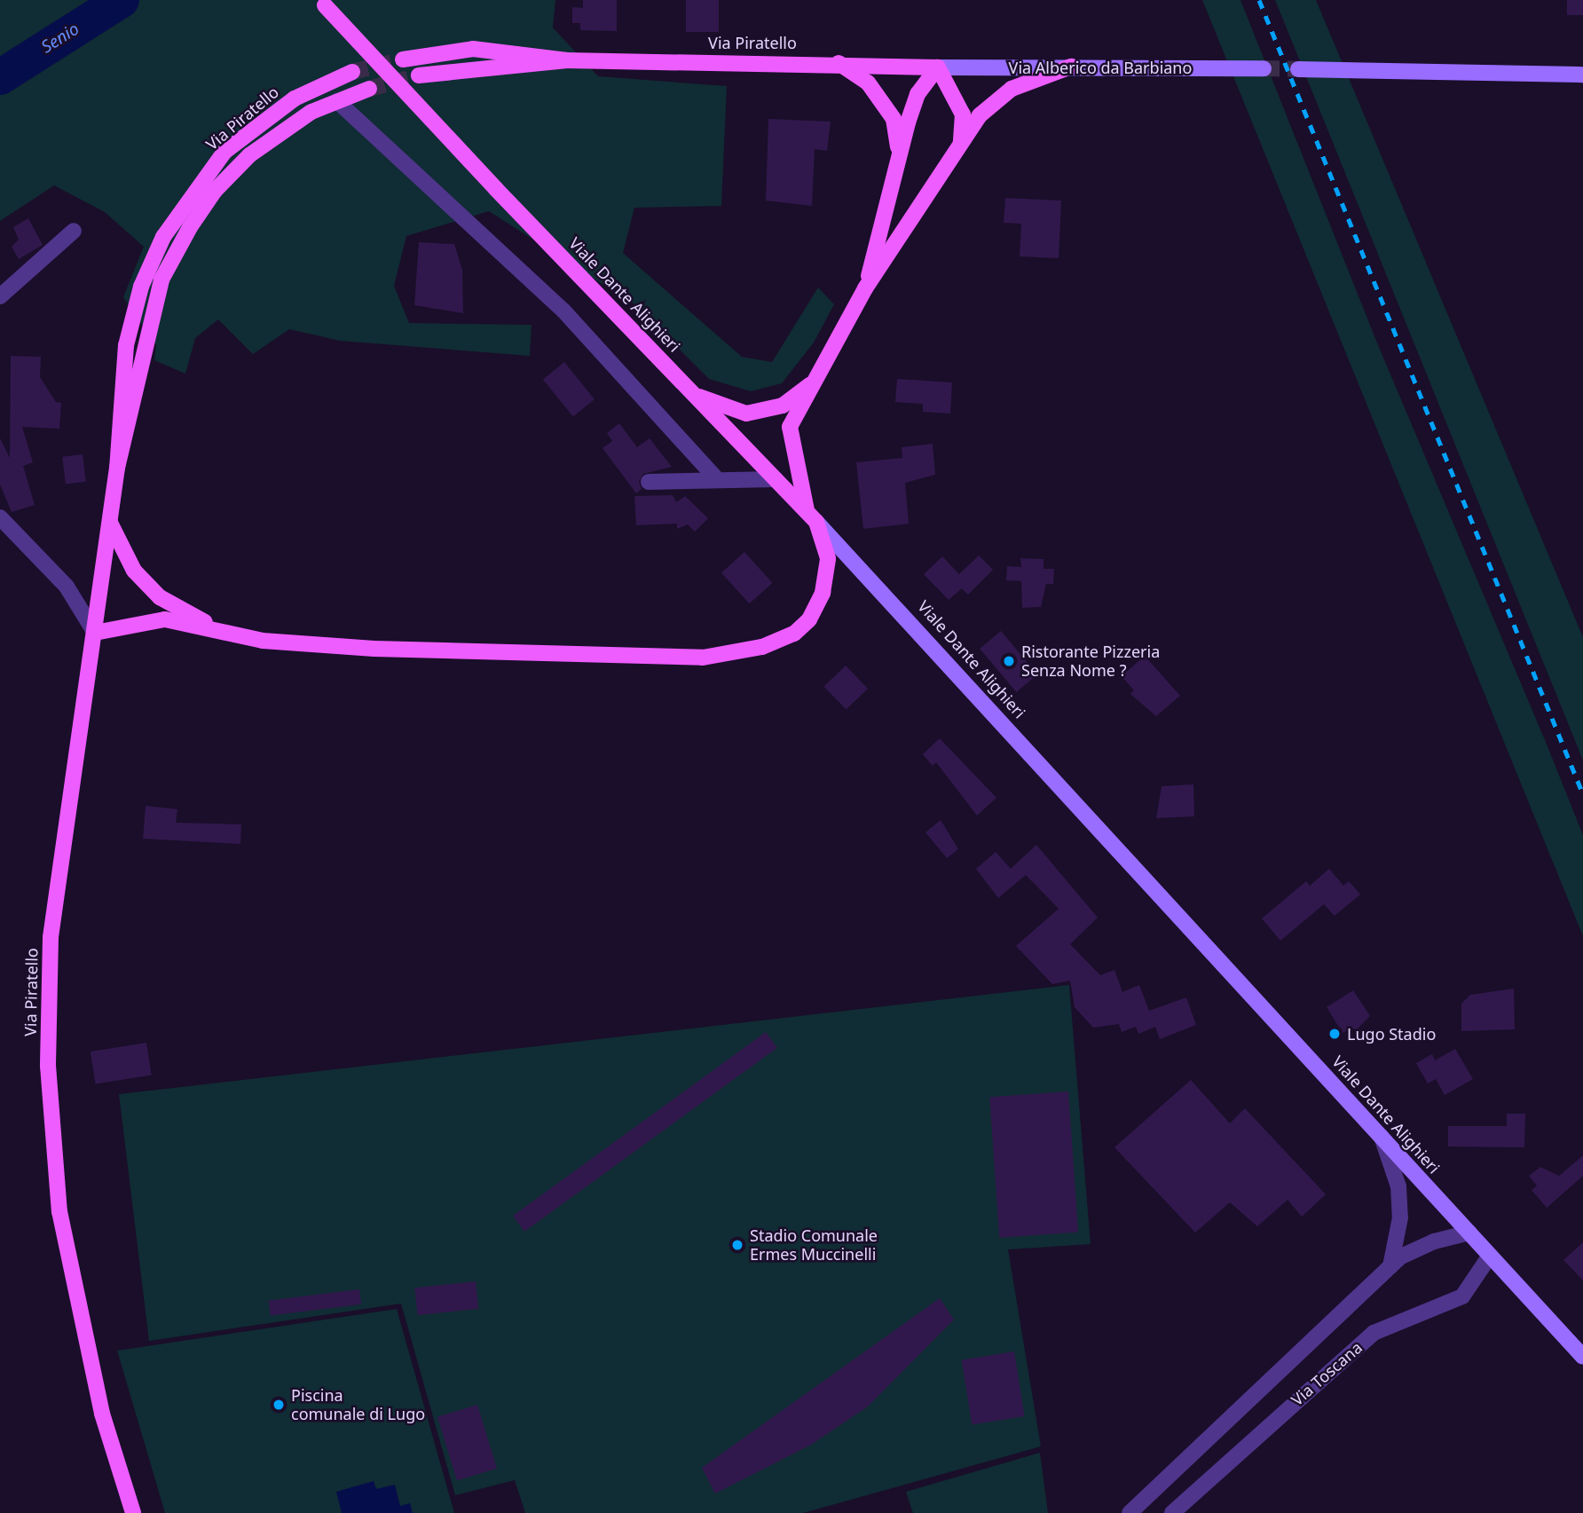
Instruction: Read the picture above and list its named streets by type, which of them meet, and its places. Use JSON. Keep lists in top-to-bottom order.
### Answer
{
  "streets": {
    "main road": ["Via Piratello", "Viale Dante Alighieri"],
    "street": ["Via Alberico da Barbiano", "Via Toscana"]
  },
  "crossings": [
    ["Via Piratello", "Via Alberico da Barbiano"],
    ["Viale Dante Alighieri", "Via Toscana"]
  ],
  "water": ["Senio"],
  "places": [
    "Ristorante Pizzeria Senza Nome ?",
    "Lugo Stadio",
    "Stadio Comunale Ermes Muccinelli",
    "Piscina comunale di Lugo"
  ]
}
